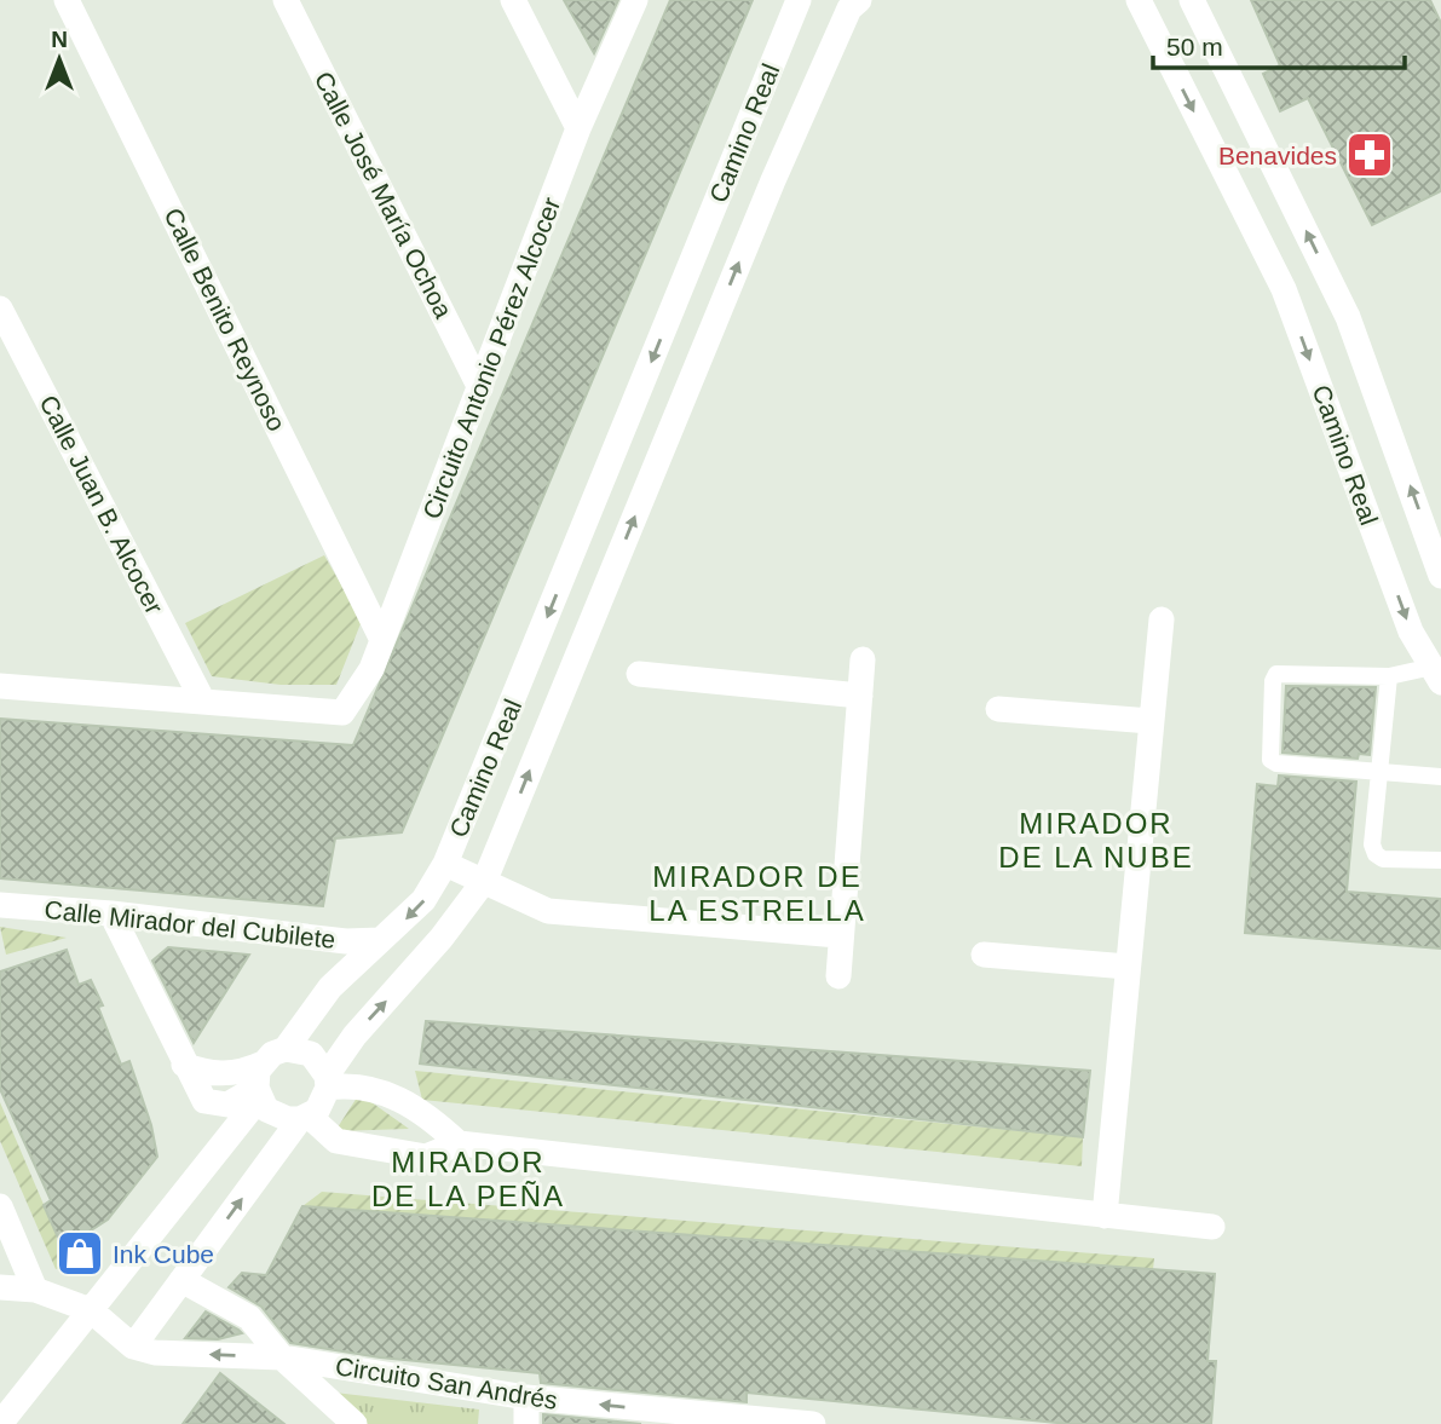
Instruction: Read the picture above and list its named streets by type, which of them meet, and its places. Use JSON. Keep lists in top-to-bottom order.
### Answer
{
  "streets": {
    "street": [
      "Camino Real",
      "Calle José María Ochoa",
      "Calle Benito Reynoso",
      "Circuito Antonio Pérez Alcocer",
      "Calle Juan B. Alcocer",
      "Calle Mirador del Cubilete",
      "Circuito San Andrés"
    ]
  },
  "crossings": [
    ["Camino Real", "Calle Mirador del Cubilete"],
    ["Camino Real", "Circuito San Andrés"],
    ["Calle José María Ochoa", "Circuito Antonio Pérez Alcocer"],
    ["Calle Benito Reynoso", "Circuito Antonio Pérez Alcocer"],
    ["Circuito Antonio Pérez Alcocer", "Calle Juan B. Alcocer"]
  ],
  "one_way": ["Circuito San Andrés"],
  "districts": ["MIRADOR DE LA NUBE", "MIRADOR DE LA ESTRELLA", "MIRADOR DE LA PEÑA"],
  "places": {
    "pharmacy": ["Benavides"],
    "shop": ["Ink Cube"]
  },
  "scale_bar": "50 m",
  "north": "top"
}
